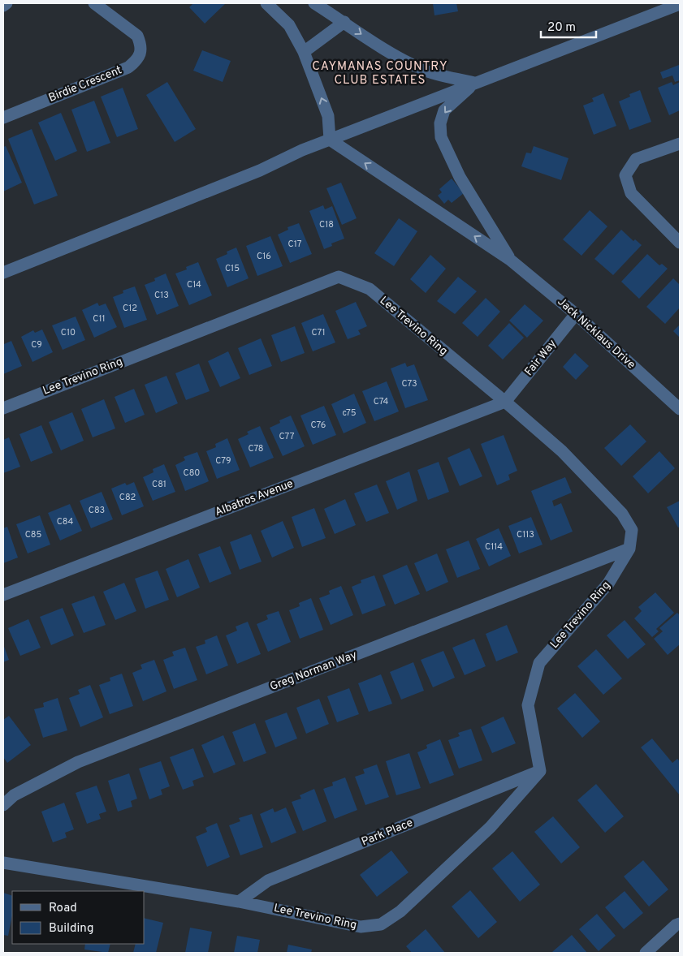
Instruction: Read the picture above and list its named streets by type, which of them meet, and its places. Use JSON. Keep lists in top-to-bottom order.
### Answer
{
  "streets": {
    "street": [
      "Birdie Crescent",
      "Lee Trevino Ring",
      "Jack Nicklaus Drive",
      "Fair Way",
      "Albatros Avenue",
      "Greg Norman Way",
      "Park Place"
    ]
  },
  "crossings": [
    ["Lee Trevino Ring", "Fair Way"],
    ["Lee Trevino Ring", "Albatros Avenue"],
    ["Lee Trevino Ring", "Greg Norman Way"],
    ["Lee Trevino Ring", "Park Place"],
    ["Jack Nicklaus Drive", "Fair Way"],
    ["Fair Way", "Albatros Avenue"]
  ],
  "districts": ["CAYMANAS COUNTRY CLUB ESTATES"],
  "house_numbers": [
    "C18",
    "C17",
    "C16",
    "C15",
    "C14",
    "C13",
    "C12",
    "C11",
    "C10",
    "C71",
    "C9",
    "C73",
    "C74",
    "c75",
    "C76",
    "C77",
    "C78",
    "C79",
    "C80",
    "C81",
    "C82",
    "C83",
    "C84",
    "C85",
    "C113",
    "C114"
  ],
  "legend": ["Road", "Building"],
  "scale_bar": "20 m"
}
